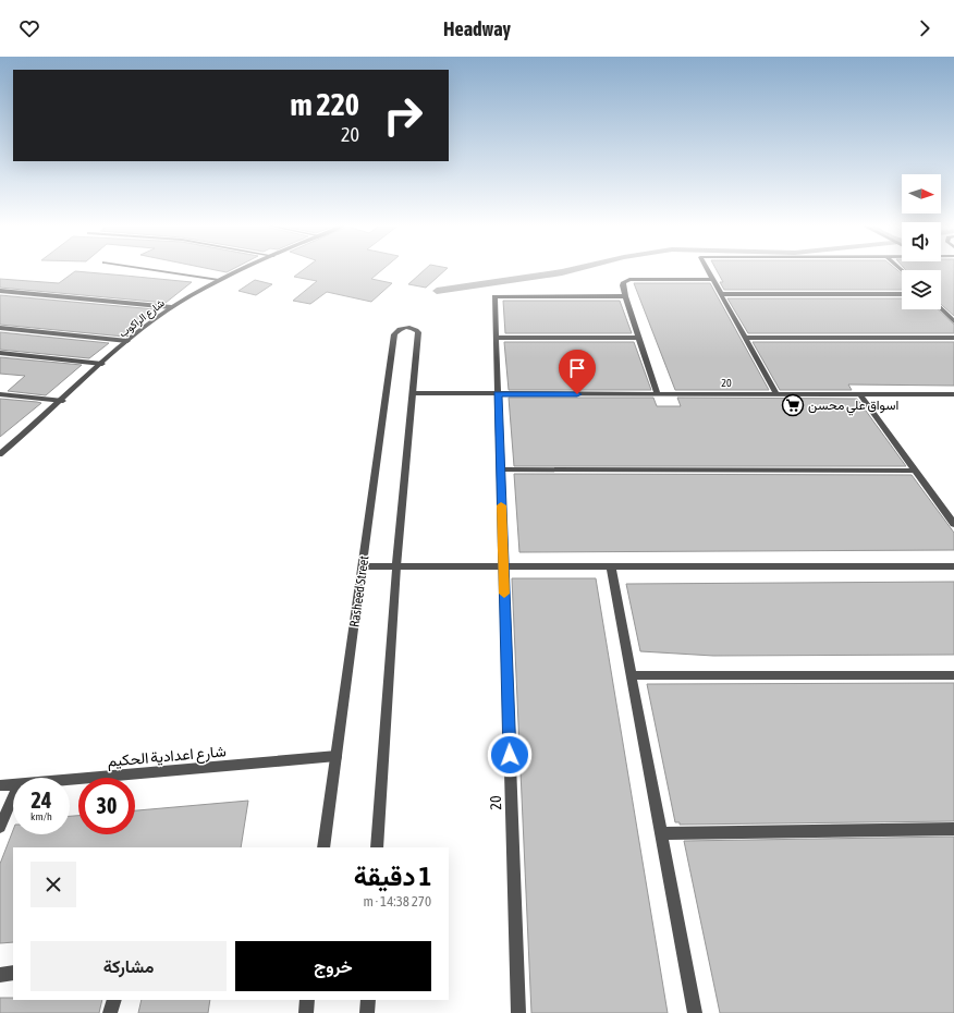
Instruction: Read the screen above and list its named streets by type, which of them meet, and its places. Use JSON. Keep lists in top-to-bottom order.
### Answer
{
  "streets": {
    "street": [
      "شارع الراكوب",
      "20",
      "Rasheed Street",
      "شارع اعدادية الحكيم"
    ]
  },
  "crossings": [
    ["Rasheed Street", "شارع اعدادية الحكيم"]
  ],
  "places": {
    "supermarket": ["اسواق علي محسن"]
  },
  "north": "right",
  "page": {
    "header": "Headway",
    "turn": ["220 m", "20"],
    "speed": "24 km/h",
    "limit": "30",
    "heading": ["1 دقيقة", "270 m · 14:38"],
    "buttons": ["خروج", "مشاركة"]
  }
}
